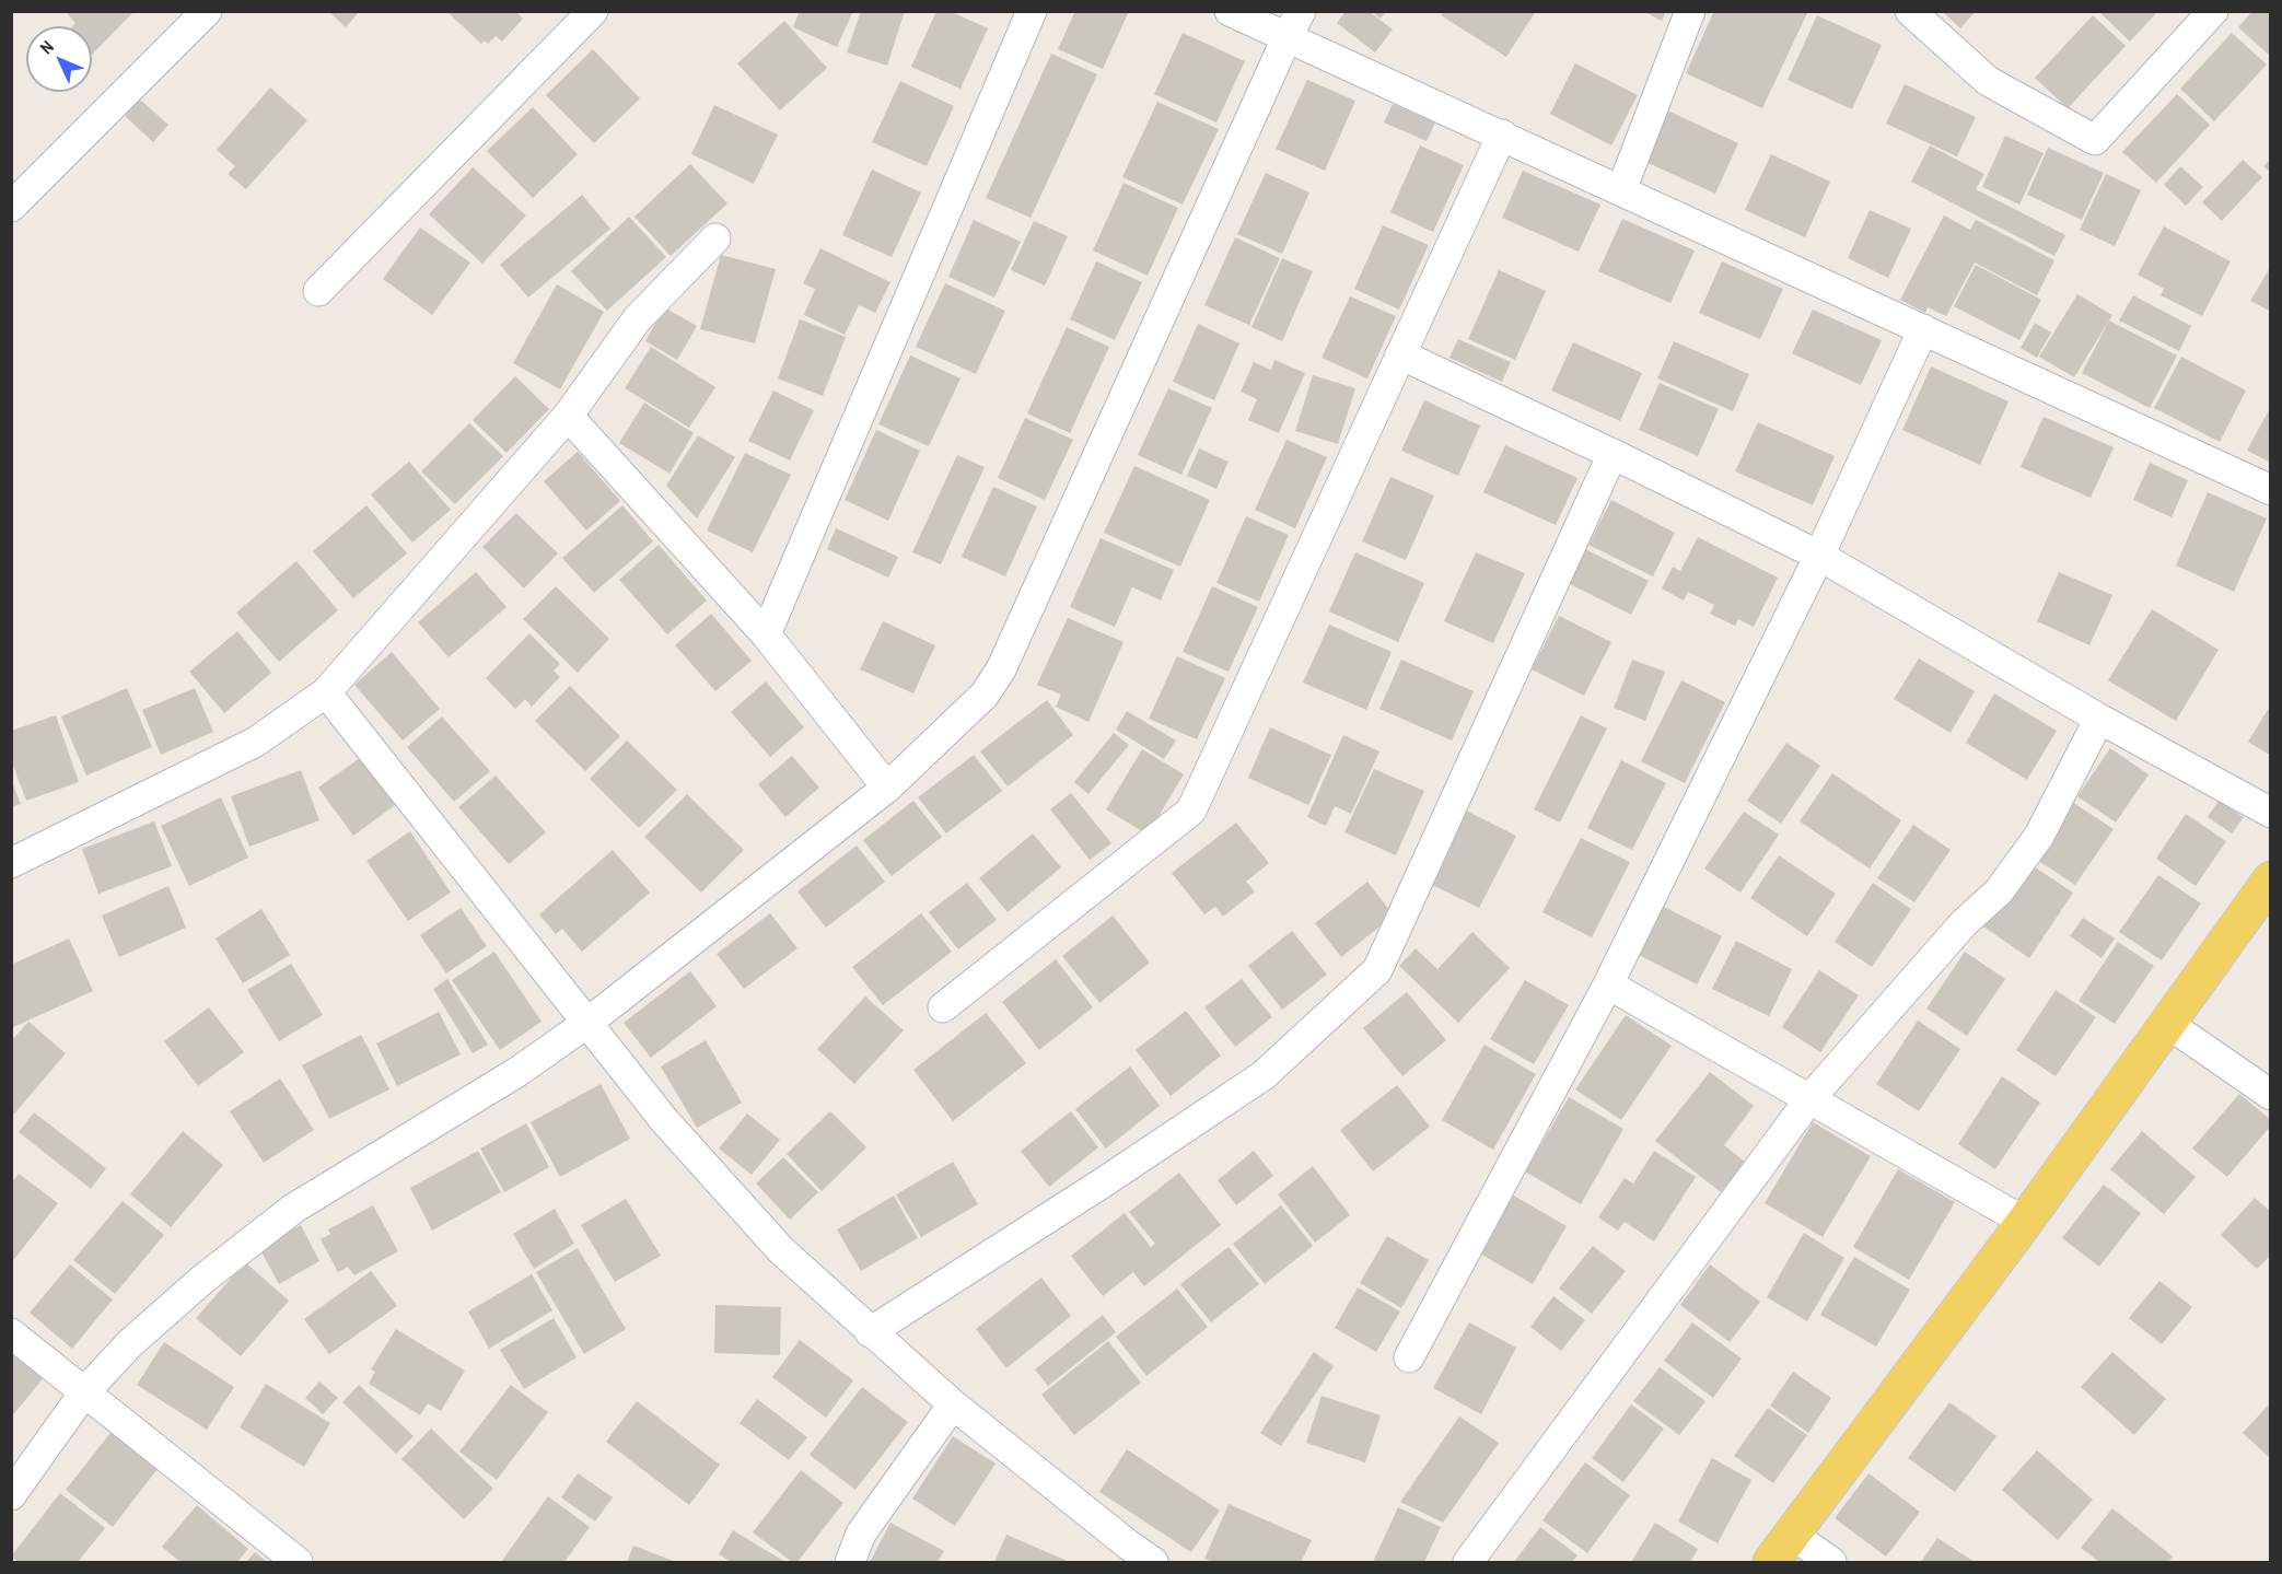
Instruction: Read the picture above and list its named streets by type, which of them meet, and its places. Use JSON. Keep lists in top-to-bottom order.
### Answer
{
  "north": "top left"
}
